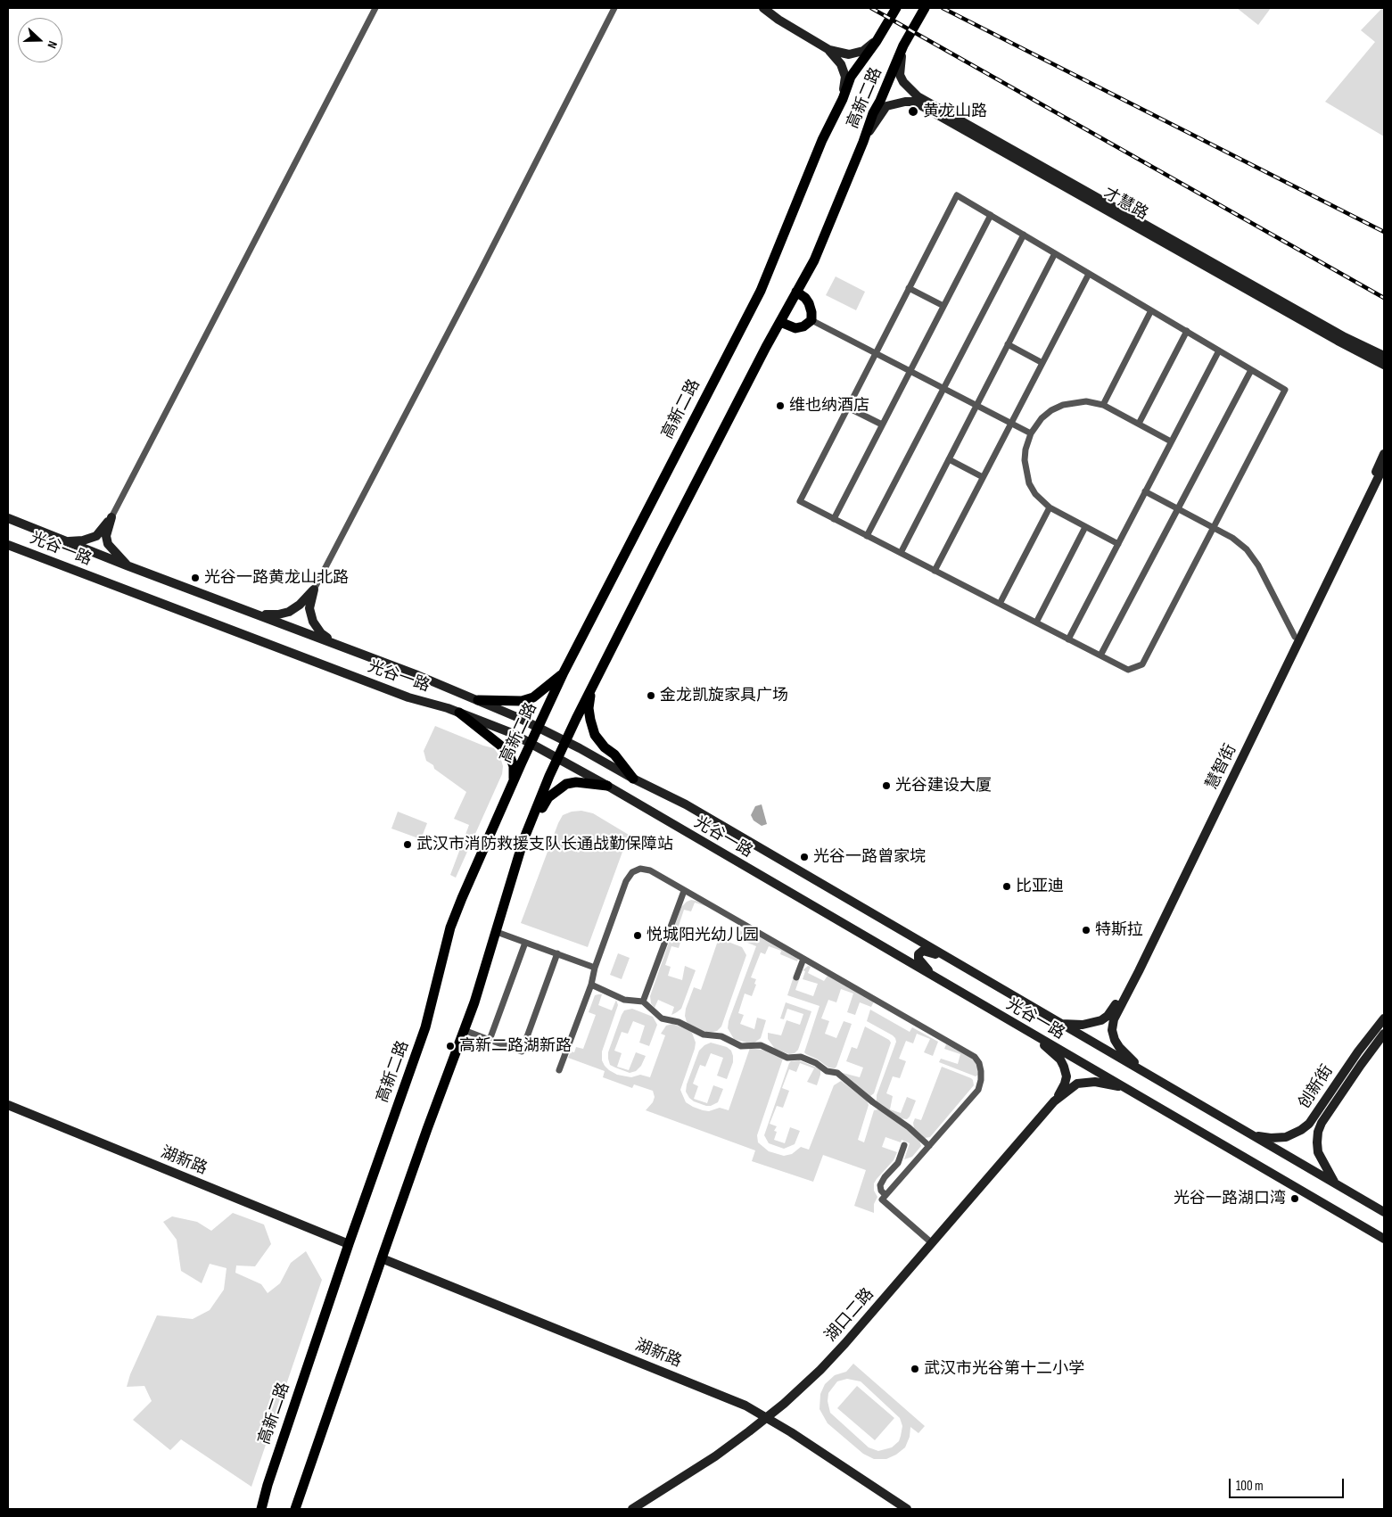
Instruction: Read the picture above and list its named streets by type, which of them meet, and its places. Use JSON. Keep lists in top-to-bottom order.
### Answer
{
  "streets": {
    "main road": ["高新二路"],
    "street": [
      "才慧路",
      "光谷一路",
      "慧智街",
      "创新街",
      "湖新路",
      "湖口二路"
    ]
  },
  "crossings": [
    ["高新二路", "才慧路"],
    ["高新二路", "光谷一路"],
    ["高新二路", "湖新路"],
    ["光谷一路", "慧智街"],
    ["光谷一路", "创新街"],
    ["湖新路", "湖口二路"]
  ],
  "places": [
    "黄龙山路",
    "维也纳酒店",
    "光谷一路黄龙山北路",
    "金龙凯旋家具广场",
    "光谷建设大厦",
    "武汉市消防救援支队长通战勤保障站",
    "光谷一路曾家垸",
    "比亚迪",
    "特斯拉",
    "悦城阳光幼儿园",
    "高新二路湖新路",
    "光谷一路湖口湾",
    "武汉市光谷第十二小学"
  ],
  "scale_bar": "100 m",
  "north": "right"
}
